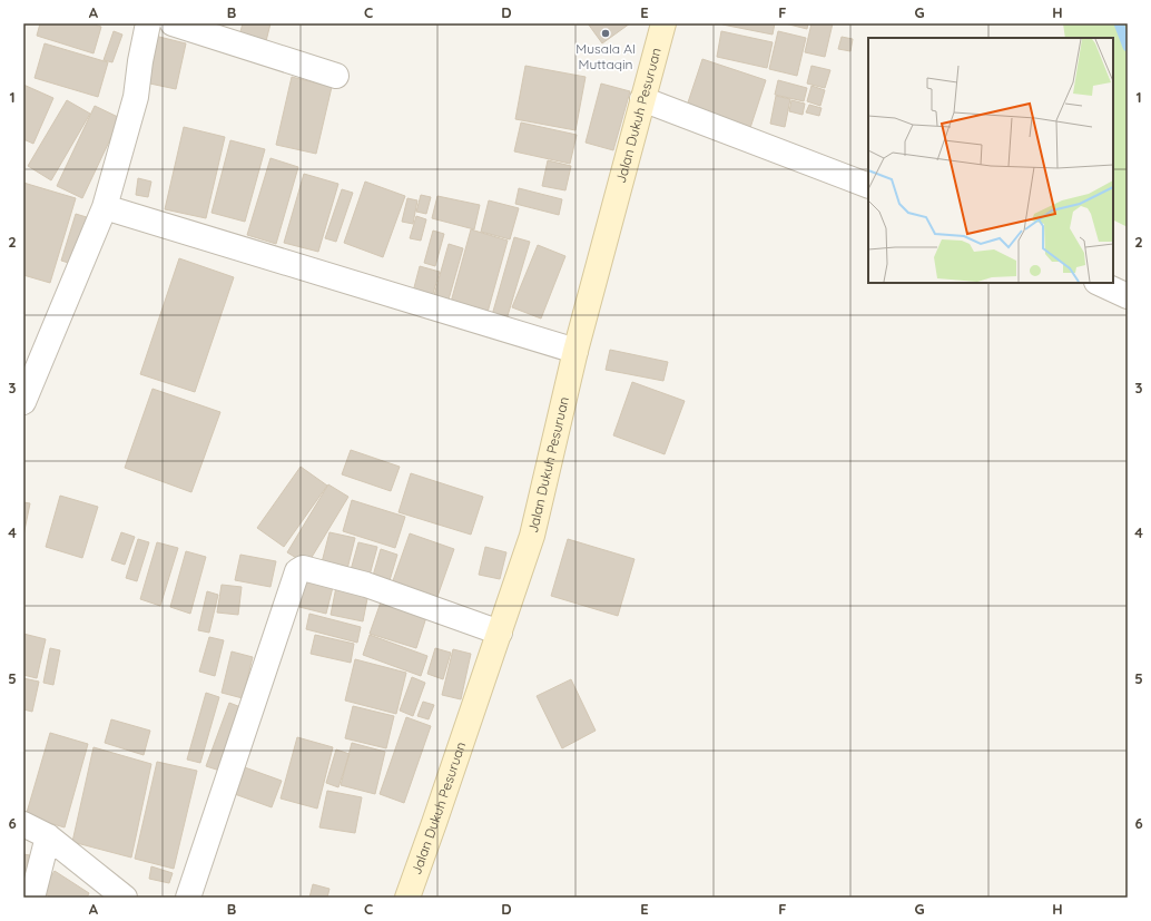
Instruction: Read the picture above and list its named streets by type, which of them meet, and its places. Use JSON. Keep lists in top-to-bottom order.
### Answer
{
  "streets": {
    "street": ["Jalan Dukuh Pesuruan"]
  },
  "places": ["Musala Al Muttaqin"],
  "grid": {
    "columns": [
      "A",
      "B",
      "C",
      "D",
      "E",
      "F",
      "G",
      "H"
    ],
    "rows": [
      "1",
      "2",
      "3",
      "4",
      "5",
      "6"
    ]
  }
}
